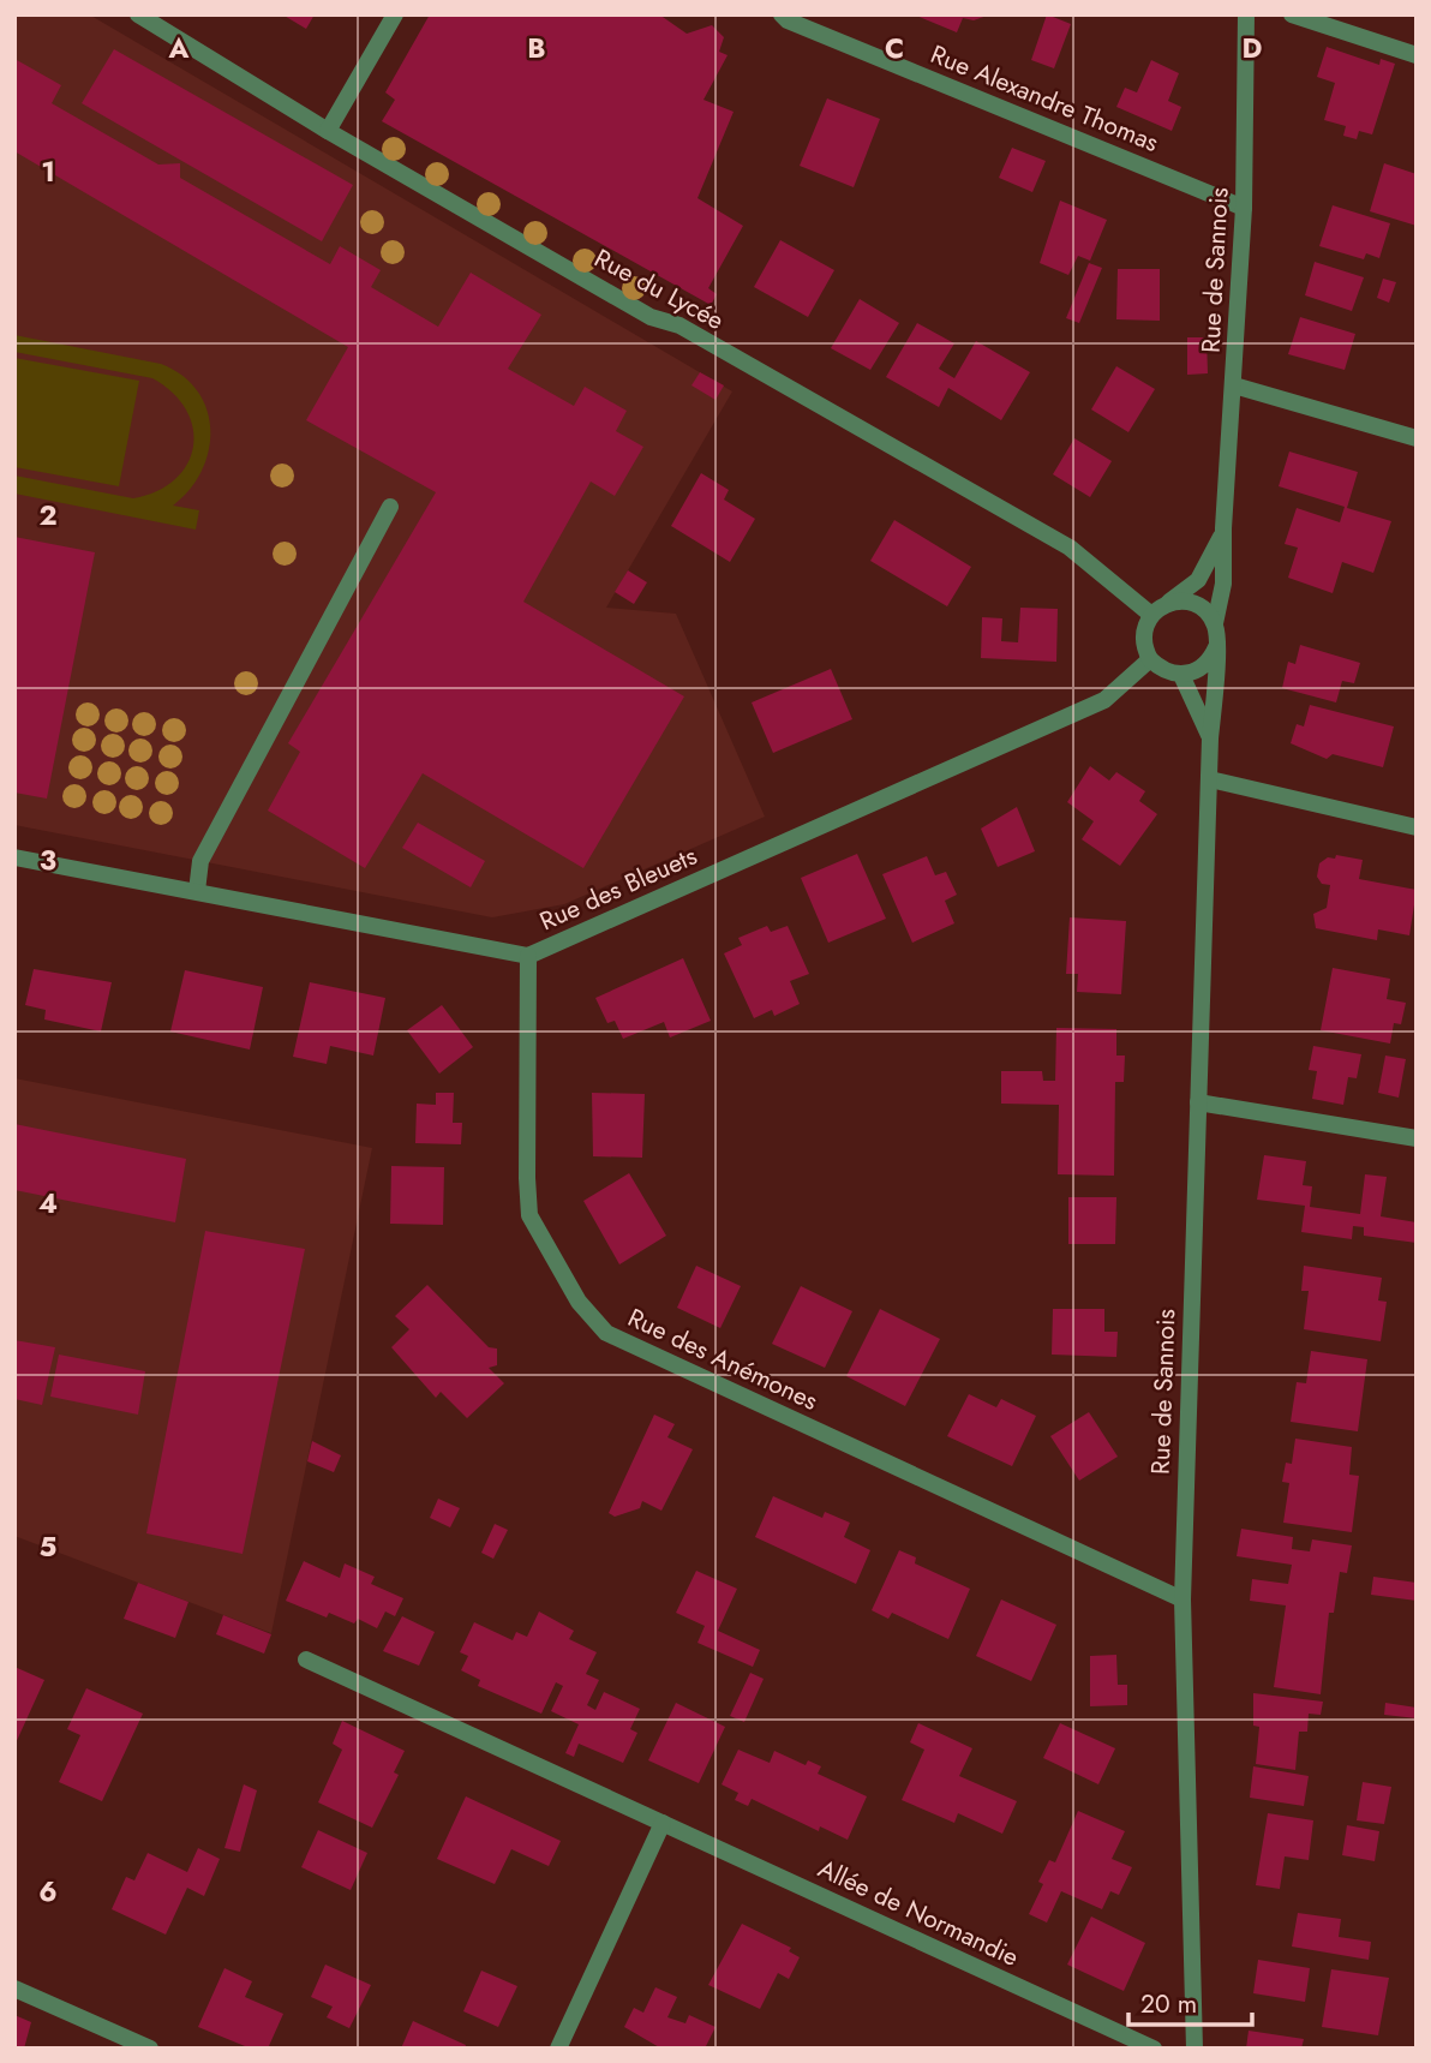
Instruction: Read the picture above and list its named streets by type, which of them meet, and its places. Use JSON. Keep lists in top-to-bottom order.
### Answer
{
  "streets": {
    "street": [
      "Rue Alexandre Thomas",
      "Rue de Sannois",
      "Rue du Lycée",
      "Rue des Bleuets",
      "Rue des Anémones",
      "Allée de Normandie"
    ]
  },
  "crossings": [
    ["Rue Alexandre Thomas", "Rue de Sannois"],
    ["Rue de Sannois", "Rue du Lycée"],
    ["Rue de Sannois", "Rue des Bleuets"],
    ["Rue de Sannois", "Rue des Anémones"],
    ["Rue du Lycée", "Rue des Bleuets"],
    ["Rue des Bleuets", "Rue des Anémones"]
  ],
  "scale_bar": "20 m",
  "grid": {
    "columns": [
      "A",
      "B",
      "C",
      "D"
    ],
    "rows": [
      "1",
      "2",
      "3",
      "4",
      "5",
      "6"
    ]
  }
}
